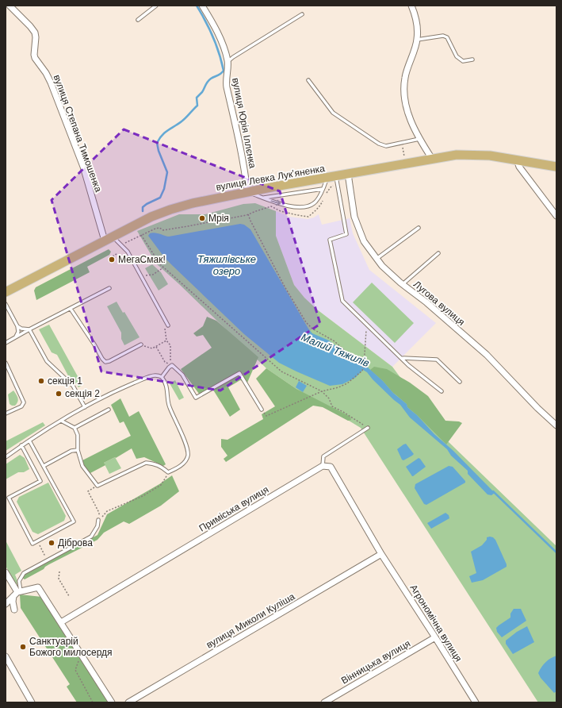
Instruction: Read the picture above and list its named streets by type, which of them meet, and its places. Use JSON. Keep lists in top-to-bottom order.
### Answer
{
  "streets": {
    "main road": ["вулиця Левка Лукʼяненка"],
    "street": [
      "вулиця Юрія Іллєнка",
      "вулиця Степана Тимошенка",
      "Лугова вулиця",
      "Приміська вулиця",
      "вулиця Миколи Куліша",
      "Агрономічна вулиця",
      "Вінницька вулиця"
    ]
  },
  "crossings": [
    ["вулиця Юрія Іллєнка", "вулиця Левка Лукʼяненка"],
    ["вулиця Степана Тимошенка", "вулиця Левка Лукʼяненка"],
    ["вулиця Левка Лукʼяненка", "Лугова вулиця"],
    ["вулиця Миколи Куліша", "Агрономічна вулиця"],
    ["Агрономічна вулиця", "Вінницька вулиця"]
  ],
  "water": ["Тяжилівське озеро", "Малий Тяжилів"],
  "places": [
    "Мрія",
    "МегаСмак!",
    "секція 1",
    "секція 2",
    "Діброва",
    "Санктуарій Божого милосердя"
  ]
}
